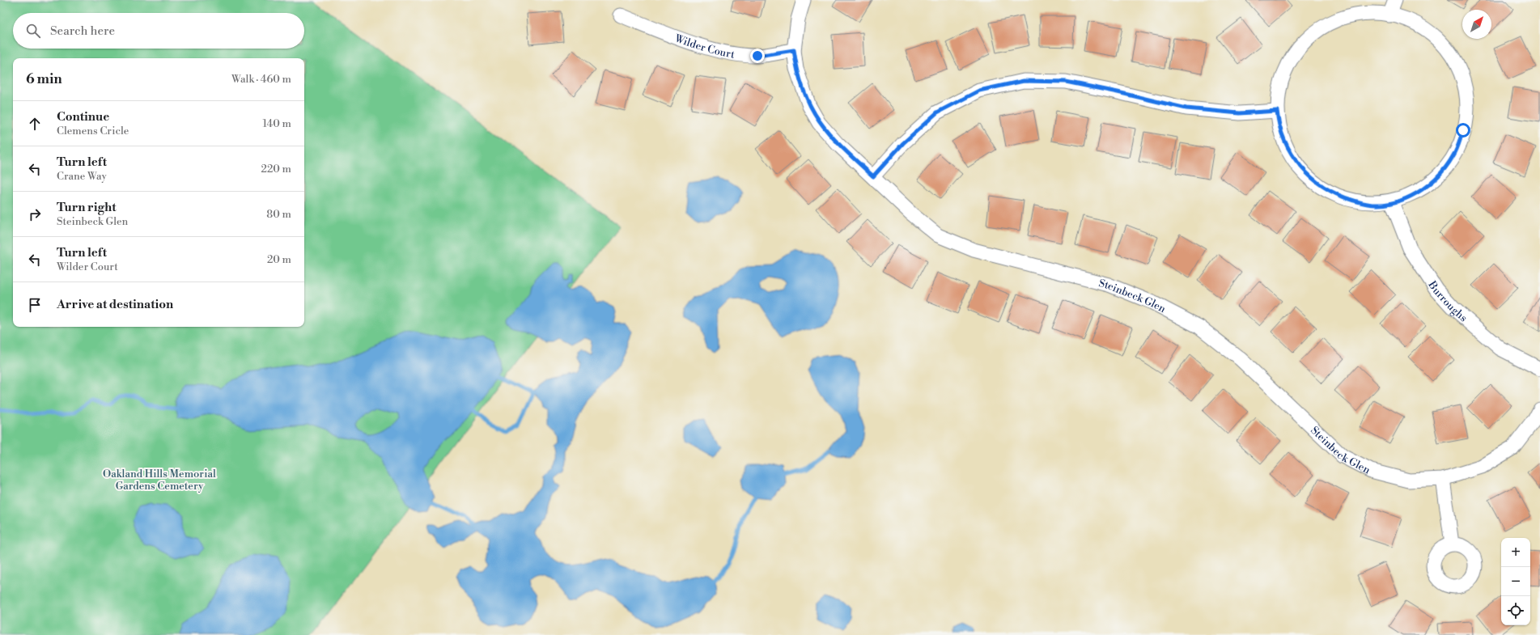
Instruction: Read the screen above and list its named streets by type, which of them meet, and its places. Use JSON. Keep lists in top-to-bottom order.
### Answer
{
  "streets": {
    "street": ["Wilder Court", "Steinbeck Glen", "Burroughs"]
  },
  "crossings": [
    ["Wilder Court", "Steinbeck Glen"]
  ],
  "parks": ["Oakland Hills Memorial Gardens Cemetery"],
  "north": "top right",
  "page": {
    "search": "Search here",
    "heading": ["6 min", "Walk · 460 m"],
    "list": [
      ["Continue", "Clemens Cricle", "140 m"],
      ["Turn left", "Crane Way", "220 m"],
      ["Turn right", "Steinbeck Glen", "80 m"],
      ["Turn left", "Wilder Court", "20 m"],
      "Arrive at destination"
    ],
    "map_buttons": ["+", "−"]
  }
}
